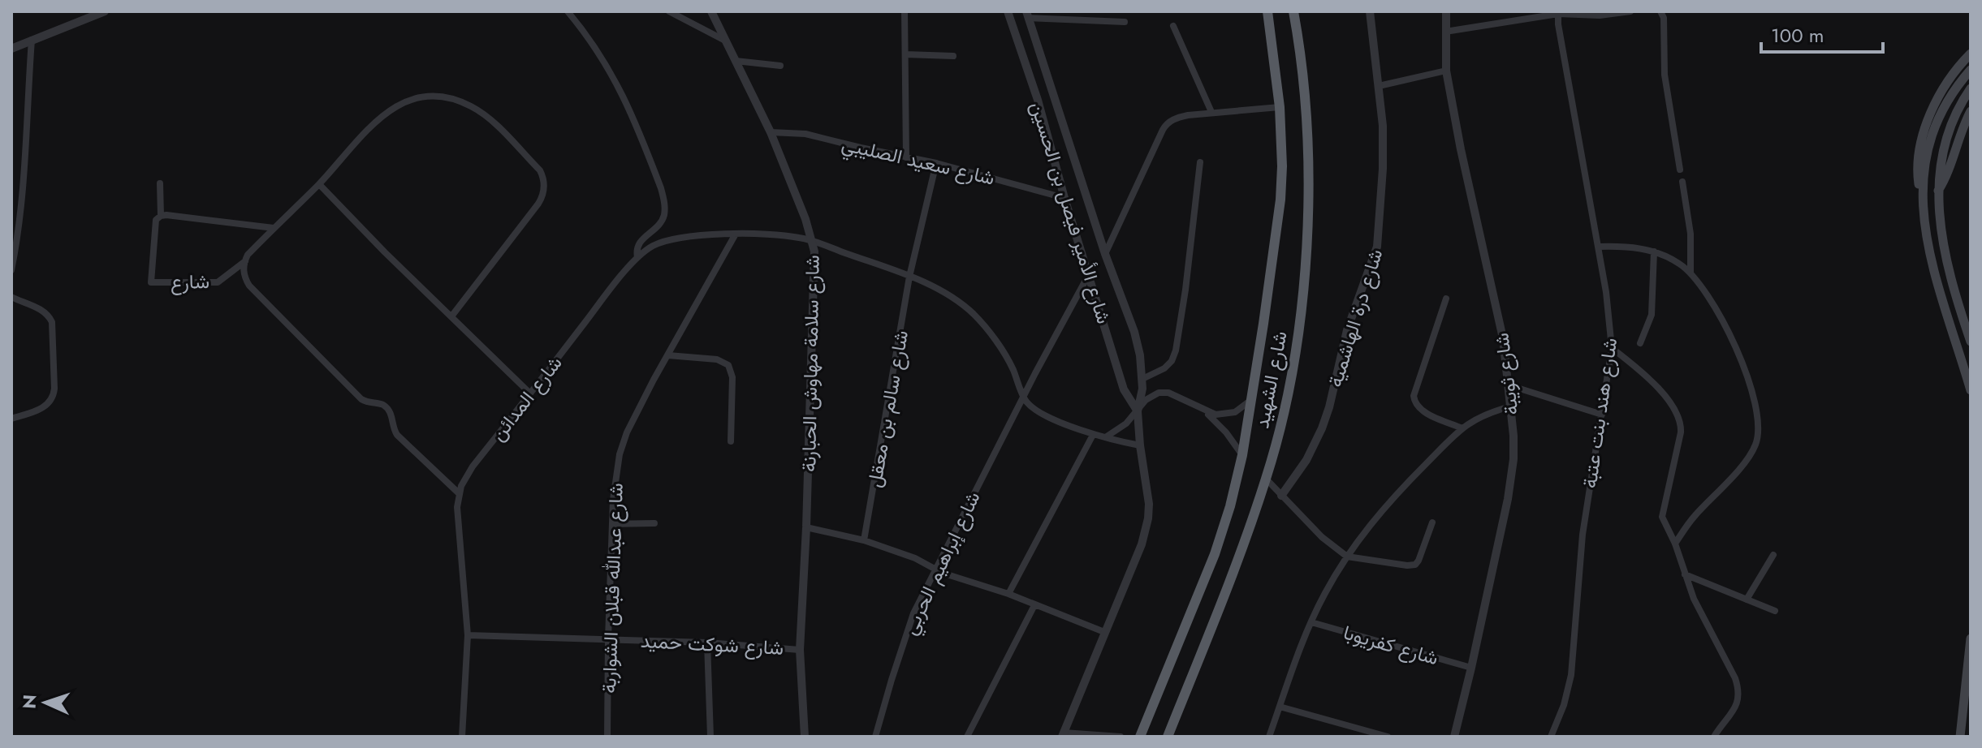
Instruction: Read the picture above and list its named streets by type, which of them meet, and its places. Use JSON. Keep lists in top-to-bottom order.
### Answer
{
  "streets": {
    "highway": ["شارع الشهيد"],
    "street": [
      "شارع سعيد الصليبي",
      "شارع الأمير فيصل بن الحسين",
      "شارع",
      "شارع درة الهاشمية",
      "شارع سلامة مهاوش الحبارنة",
      "شارع ثويبة",
      "شارع المدائن",
      "شارع سالم بن معقل",
      "شارع هند بنت عتبة",
      "شارع إبراهيم الحربي",
      "شارع عبدالله قبلان الشواربة",
      "شارع شوكت حميد",
      "شارع كفريوبا"
    ]
  },
  "crossings": [
    ["شارع سعيد الصليبي", "شارع الأمير فيصل بن الحسين"],
    ["شارع سعيد الصليبي", "شارع سلامة مهاوش الحبارنة"],
    ["شارع سعيد الصليبي", "شارع سالم بن معقل"],
    ["شارع الأمير فيصل بن الحسين", "شارع إبراهيم الحربي"],
    ["شارع سلامة مهاوش الحبارنة", "شارع المدائن"],
    ["شارع سلامة مهاوش الحبارنة", "شارع شوكت حميد"],
    ["شارع ثويبة", "شارع كفريوبا"],
    ["شارع المدائن", "شارع سالم بن معقل"],
    ["شارع المدائن", "شارع إبراهيم الحربي"],
    ["شارع المدائن", "شارع عبدالله قبلان الشواربة"],
    ["شارع المدائن", "شارع شوكت حميد"],
    ["شارع عبدالله قبلان الشواربة", "شارع شوكت حميد"]
  ],
  "scale_bar": "100 m",
  "north": "left"
}
